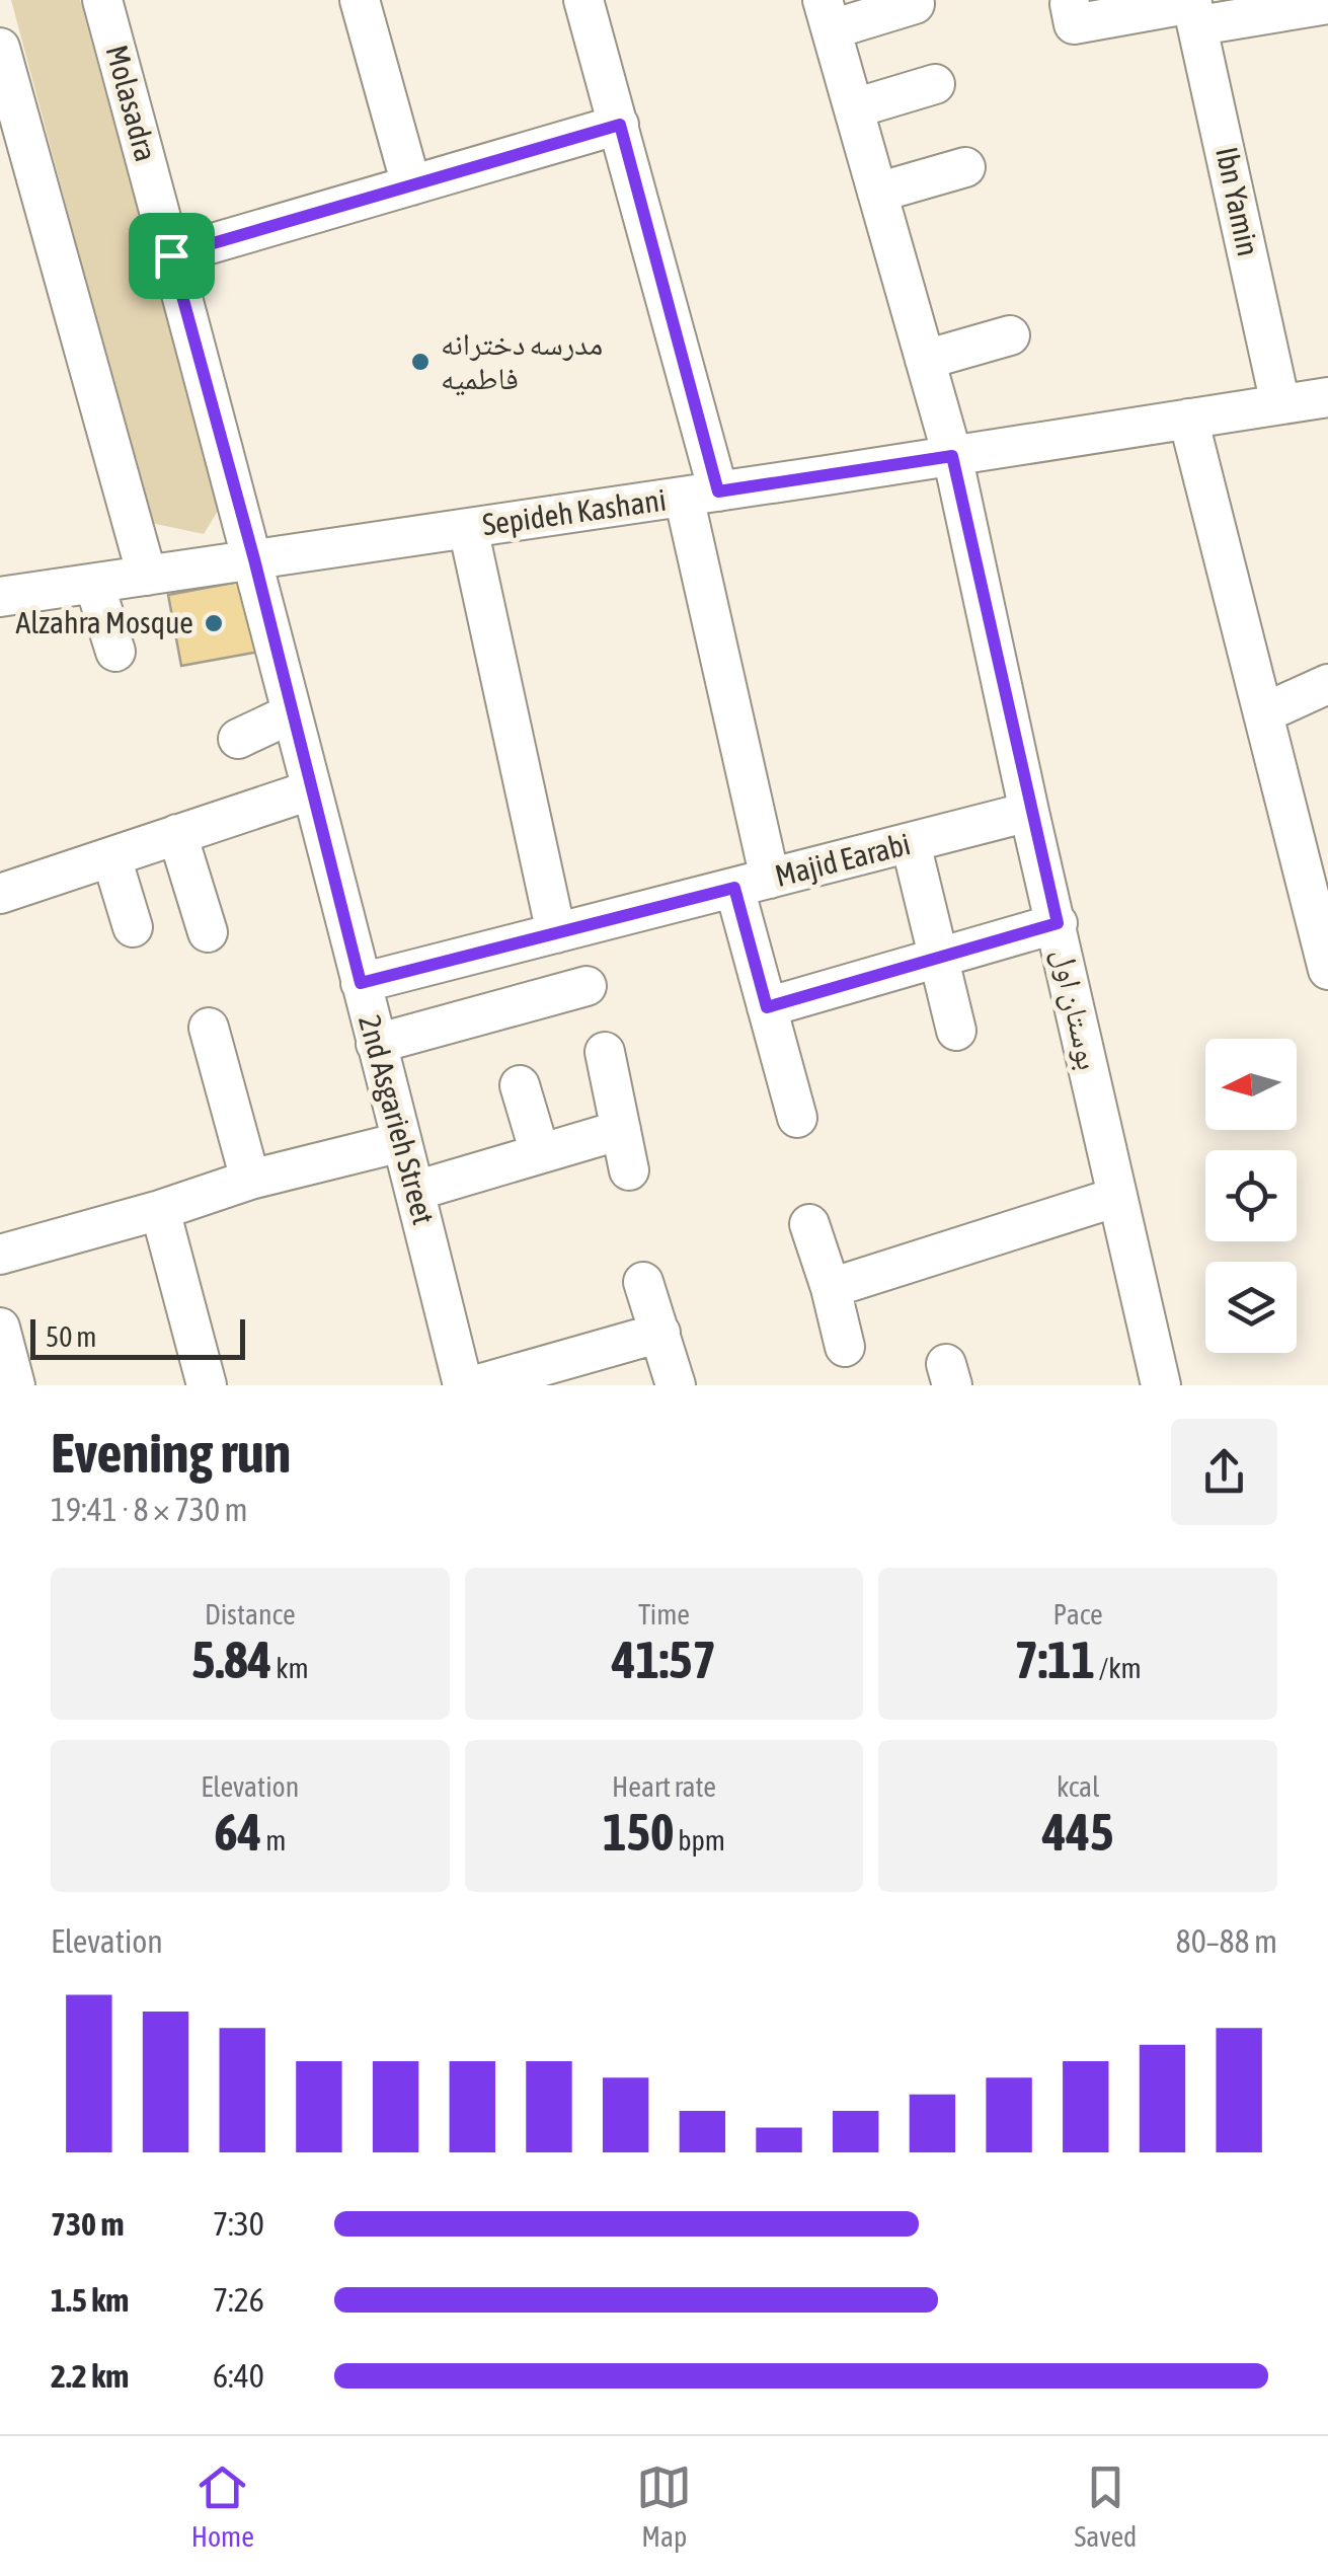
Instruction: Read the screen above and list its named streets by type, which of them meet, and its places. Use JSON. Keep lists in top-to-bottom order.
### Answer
{
  "streets": {
    "street": [
      "Molasadra",
      "Ibn Yamin",
      "Sepideh Kashani",
      "Majid Earabi",
      "بوستان اول",
      "2nd Asgarieh Street"
    ]
  },
  "crossings": [
    ["Molasadra", "Sepideh Kashani"],
    ["Molasadra", "2nd Asgarieh Street"],
    ["Ibn Yamin", "Sepideh Kashani"],
    ["Sepideh Kashani", "بوستان اول"],
    ["Sepideh Kashani", "2nd Asgarieh Street"],
    ["Majid Earabi", "بوستان اول"],
    ["Majid Earabi", "2nd Asgarieh Street"]
  ],
  "places": ["مدرسه دخترانه فاطمیه", "Alzahra Mosque"],
  "scale_bar": "50 m",
  "north": "left",
  "page": {
    "scale": "50 m",
    "heading": ["Evening run", "19:41 · 8 × 730 m"],
    "stats": [
      ["Distance", "5.84 km"],
      ["Time", "41:57"],
      ["Pace", "7:11 /km"],
      ["Elevation", "64 m"],
      ["Heart rate", "150 bpm"],
      ["kcal", "445"]
    ],
    "chart": ["Elevation", "80–88 m"],
    "list": [
      {
        "name": "730 m",
        "note": "7:30"
      },
      {
        "name": "1.5 km",
        "note": "7:26"
      },
      {
        "name": "2.2 km",
        "note": "6:40"
      }
    ],
    "tabs": ["Home", "Map", "Saved"]
  }
}
